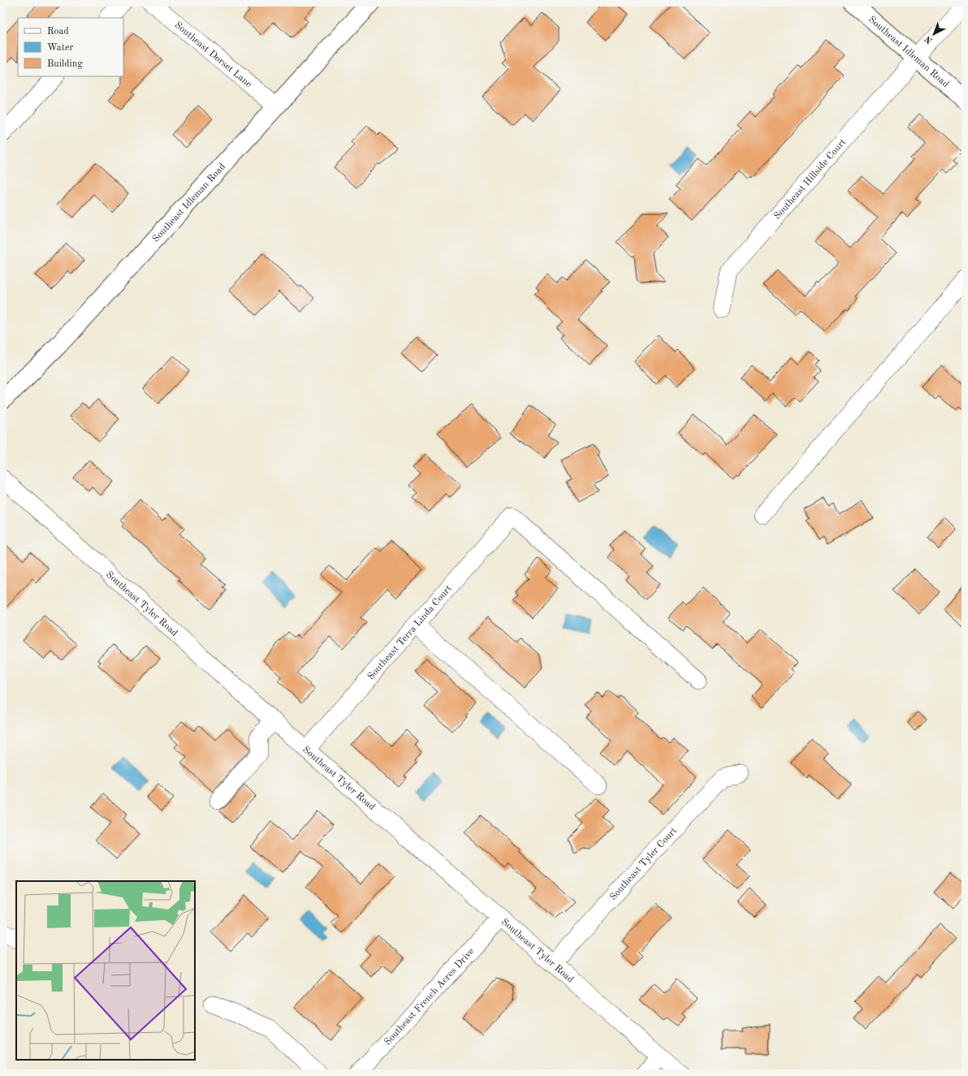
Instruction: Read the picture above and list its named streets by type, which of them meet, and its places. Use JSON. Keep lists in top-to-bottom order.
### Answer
{
  "streets": {
    "main road": ["Southeast Idleman Road"],
    "street": [
      "Southeast Dorset Lane",
      "Southeast Hillside Court",
      "Southeast Tyler Road",
      "Southeast Terra Linda Court",
      "Southeast Tyler Court",
      "Southeast French Acres Drive"
    ]
  },
  "crossings": [
    ["Southeast Idleman Road", "Southeast Dorset Lane"],
    ["Southeast Idleman Road", "Southeast Hillside Court"],
    ["Southeast Tyler Road", "Southeast Terra Linda Court"],
    ["Southeast Tyler Road", "Southeast Tyler Court"],
    ["Southeast Tyler Road", "Southeast French Acres Drive"]
  ],
  "legend": ["Road", "Water", "Building"],
  "north": "bottom left"
}
